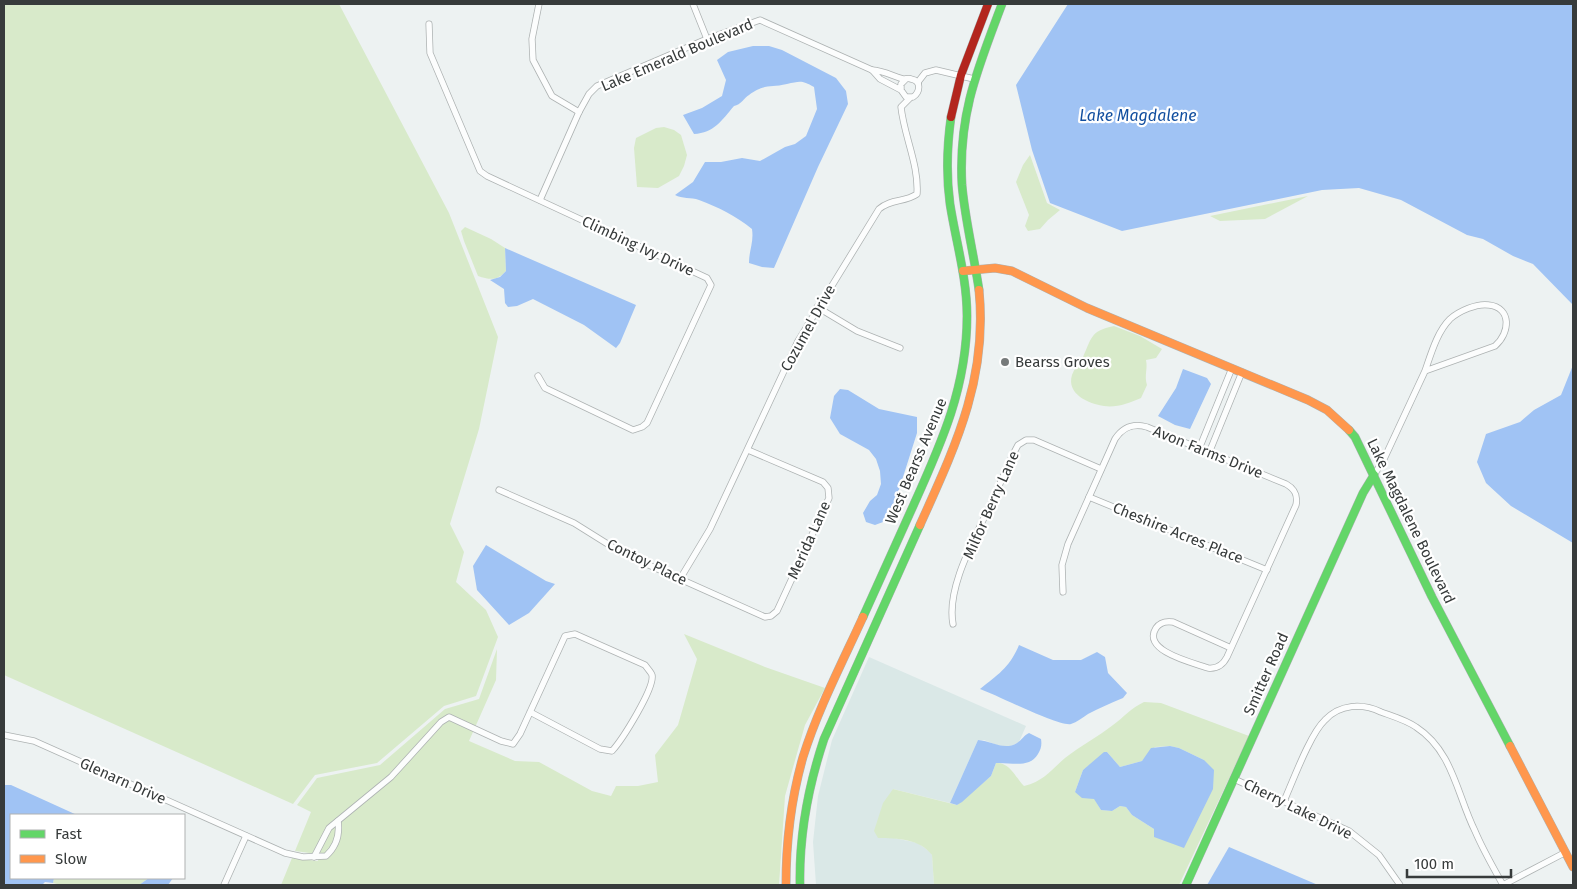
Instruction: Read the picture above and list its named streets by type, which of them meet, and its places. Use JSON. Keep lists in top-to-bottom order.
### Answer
{
  "streets": {
    "main road": ["West Bearss Avenue", "Lake Magdalene Boulevard", "Smitter Road"],
    "street": [
      "Lake Emerald Boulevard",
      "Climbing Ivy Drive",
      "Cozumel Drive",
      "Avon Farms Drive",
      "Milfor Berry Lane",
      "Cheshire Acres Place",
      "Merida Lane",
      "Contoy Place",
      "Glenarn Drive",
      "Cherry Lake Drive"
    ]
  },
  "crossings": [
    ["Lake Emerald Boulevard", "Climbing Ivy Drive"],
    ["Lake Emerald Boulevard", "Cozumel Drive"],
    ["Cozumel Drive", "Merida Lane"],
    ["Cozumel Drive", "Contoy Place"],
    ["Avon Farms Drive", "Milfor Berry Lane"],
    ["Avon Farms Drive", "Cheshire Acres Place"],
    ["West Bearss Avenue", "Lake Magdalene Boulevard"],
    ["Lake Magdalene Boulevard", "Smitter Road"],
    ["Merida Lane", "Contoy Place"],
    ["Smitter Road", "Cherry Lake Drive"]
  ],
  "water": ["Lake Magdalene"],
  "places": ["Bearss Groves"],
  "legend": ["Fast", "Slow"],
  "scale_bar": "100 m"
}
